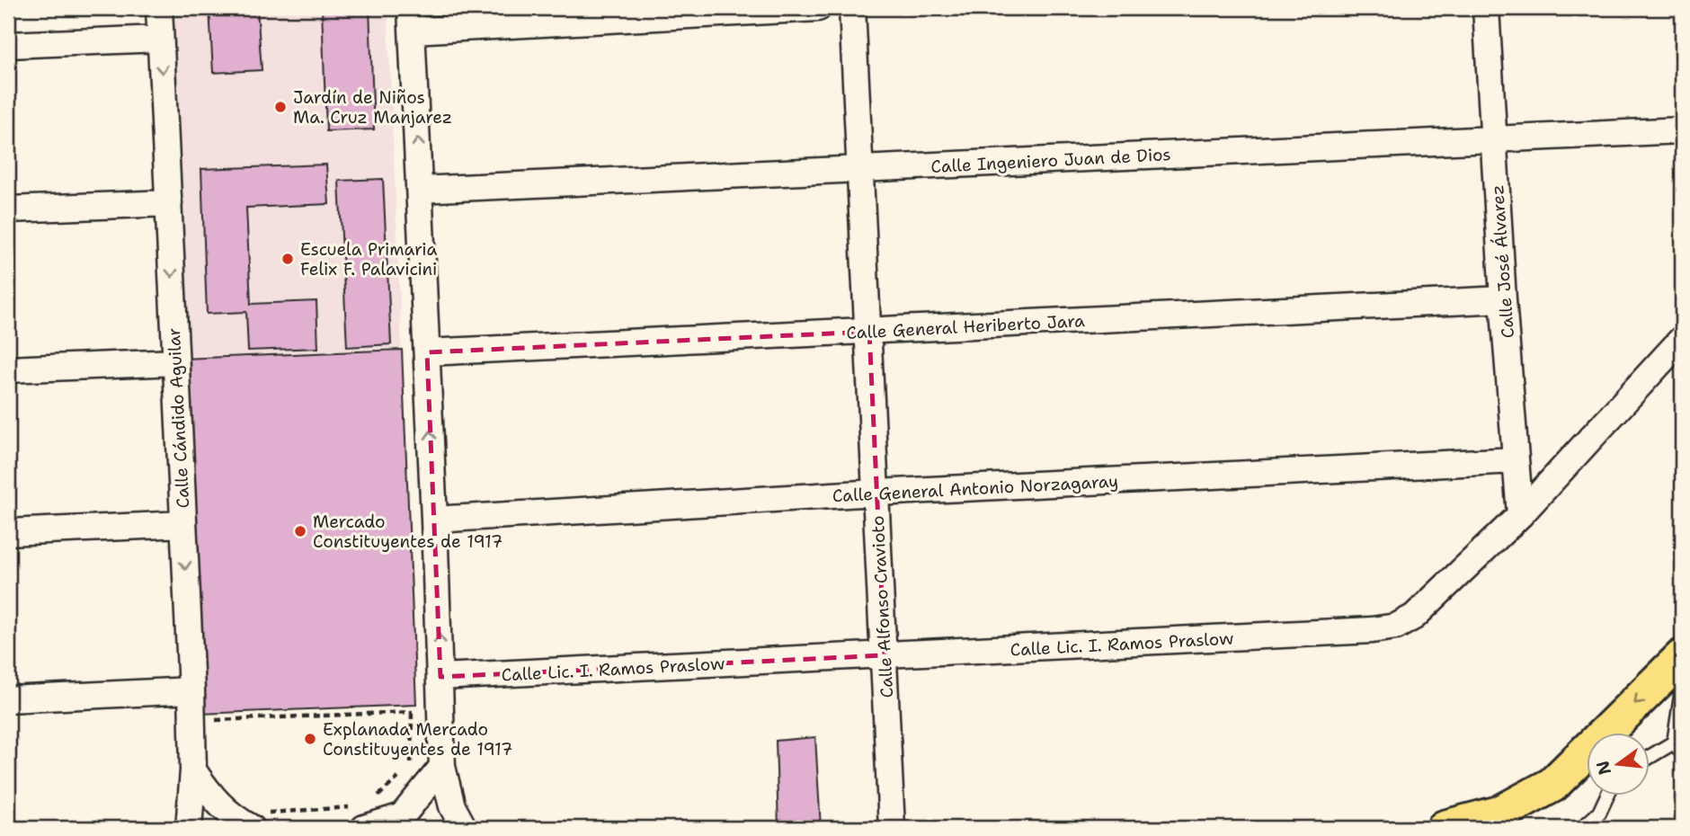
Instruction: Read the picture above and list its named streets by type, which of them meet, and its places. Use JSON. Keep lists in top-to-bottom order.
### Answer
{
  "streets": {
    "street": [
      "Calle Ingeniero Juan de Dios",
      "Calle José Álvarez",
      "Calle General Heriberto Jara",
      "Calle Cándido Aguilar",
      "Calle General Antonio Norzagaray",
      "Calle Alfonso Cravioto",
      "Calle Lic. I. Ramos Praslow"
    ]
  },
  "crossings": [
    ["Calle Ingeniero Juan de Dios", "Calle José Álvarez"],
    ["Calle Ingeniero Juan de Dios", "Calle Alfonso Cravioto"],
    ["Calle José Álvarez", "Calle General Heriberto Jara"],
    ["Calle José Álvarez", "Calle General Antonio Norzagaray"],
    ["Calle José Álvarez", "Calle Lic. I. Ramos Praslow"],
    ["Calle General Heriberto Jara", "Calle Alfonso Cravioto"],
    ["Calle General Antonio Norzagaray", "Calle Alfonso Cravioto"],
    ["Calle Alfonso Cravioto", "Calle Lic. I. Ramos Praslow"]
  ],
  "one_way": ["Calle Cándido Aguilar"],
  "places": [
    "Jardín de Niños Ma. Cruz Manjarez",
    "Escuela Primaria Felix F. Palavicini",
    "Mercado Constituyentes de 1917",
    "Explanada Mercado Constituyentes de 1917"
  ],
  "north": "left"
}
